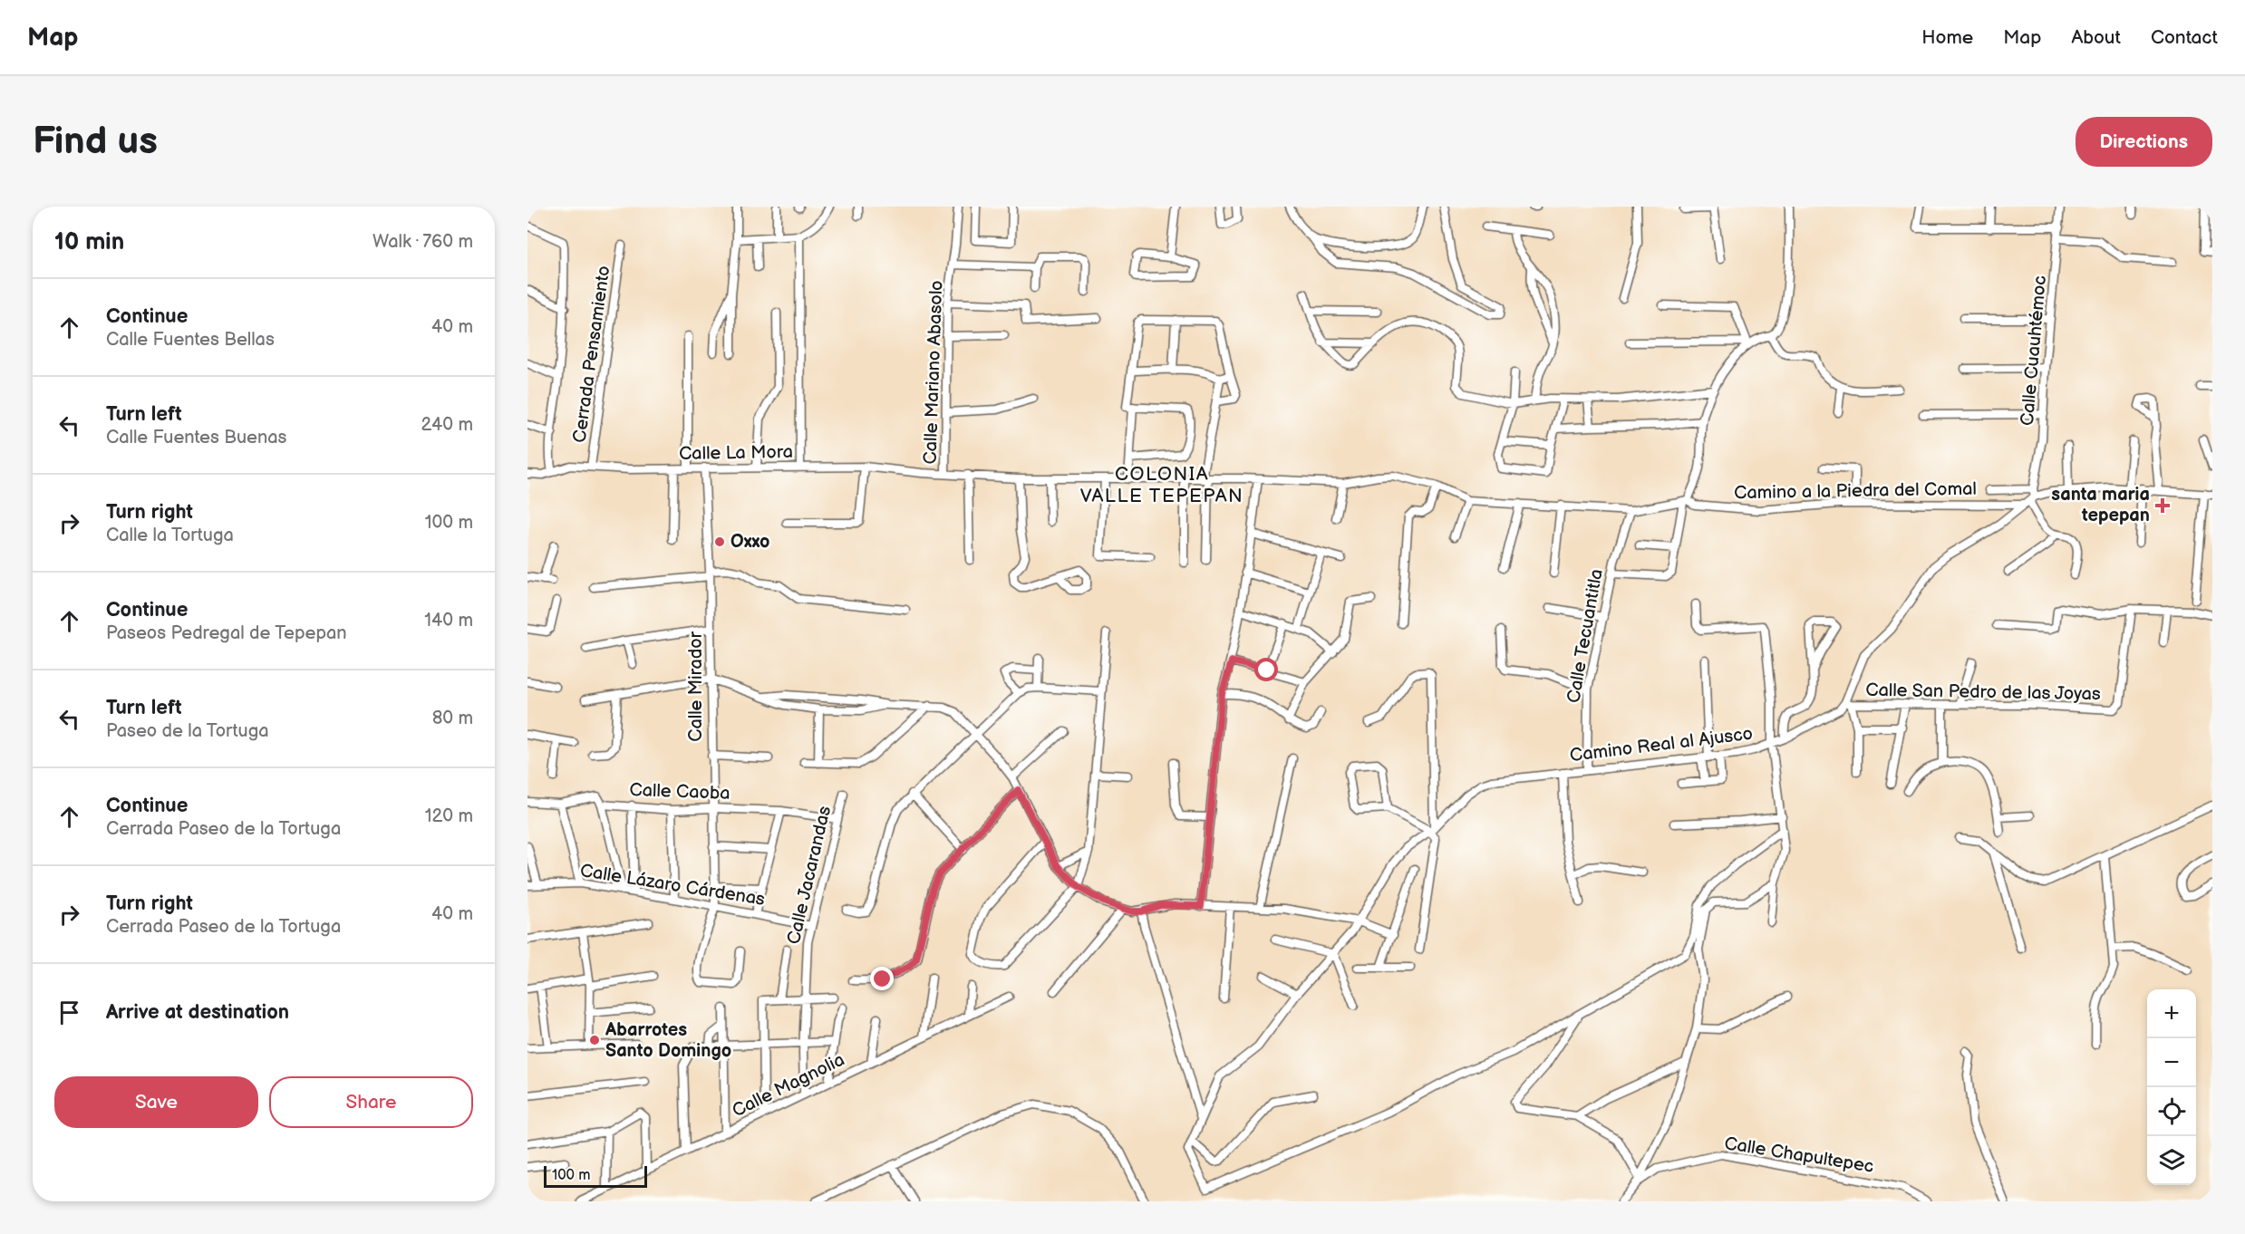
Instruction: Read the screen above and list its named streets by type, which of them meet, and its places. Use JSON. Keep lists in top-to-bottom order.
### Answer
{
  "streets": {
    "street": [
      "Calle Cuauhtémoc",
      "Cerrada Pensamiento",
      "Calle Mariano Abasolo",
      "Calle La Mora",
      "Camino a la Piedra del Comal",
      "Calle Tecuantitla",
      "Calle Mirador",
      "Calle San Pedro de las Joyas",
      "Camino Real al Ajusco",
      "Calle Caoba",
      "Calle Jacarandas",
      "Calle Lázaro Cárdenas",
      "Calle Magnolia",
      "Calle Chapultepec"
    ]
  },
  "crossings": [
    ["Calle Cuauhtémoc", "Camino a la Piedra del Comal"],
    ["Cerrada Pensamiento", "Calle La Mora"],
    ["Calle Mariano Abasolo", "Calle La Mora"],
    ["Calle La Mora", "Calle Mirador"],
    ["Calle Tecuantitla", "Camino Real al Ajusco"],
    ["Calle Mirador", "Calle Caoba"],
    ["Calle Mirador", "Calle Lázaro Cárdenas"],
    ["Calle San Pedro de las Joyas", "Camino Real al Ajusco"],
    ["Calle Caoba", "Calle Jacarandas"],
    ["Calle Jacarandas", "Calle Lázaro Cárdenas"],
    ["Calle Jacarandas", "Calle Magnolia"]
  ],
  "districts": ["COLONIA VALLE TEPEPAN"],
  "places": {
    "health": ["santa maria tepepan"],
    "other": ["Oxxo", "Abarrotes Santo Domingo"]
  },
  "scale_bar": "100 m",
  "page": {
    "header": "Map",
    "nav": [
      "Home",
      "Map",
      "About",
      "Contact"
    ],
    "buttons": [
      "Directions",
      ["Save", "Share"]
    ],
    "title": "Find us",
    "heading": ["10 min", "Walk · 760 m"],
    "list": [
      ["Continue", "Calle Fuentes Bellas", "40 m"],
      ["Turn left", "Calle Fuentes Buenas", "240 m"],
      ["Turn right", "Calle la Tortuga", "100 m"],
      ["Continue", "Paseos Pedregal de Tepepan", "140 m"],
      ["Turn left", "Paseo de la Tortuga", "80 m"],
      ["Continue", "Cerrada Paseo de la Tortuga", "120 m"],
      ["Turn right", "Cerrada Paseo de la Tortuga", "40 m"],
      "Arrive at destination"
    ],
    "map_buttons": ["+", "−"],
    "scale": "100 m"
  }
}
